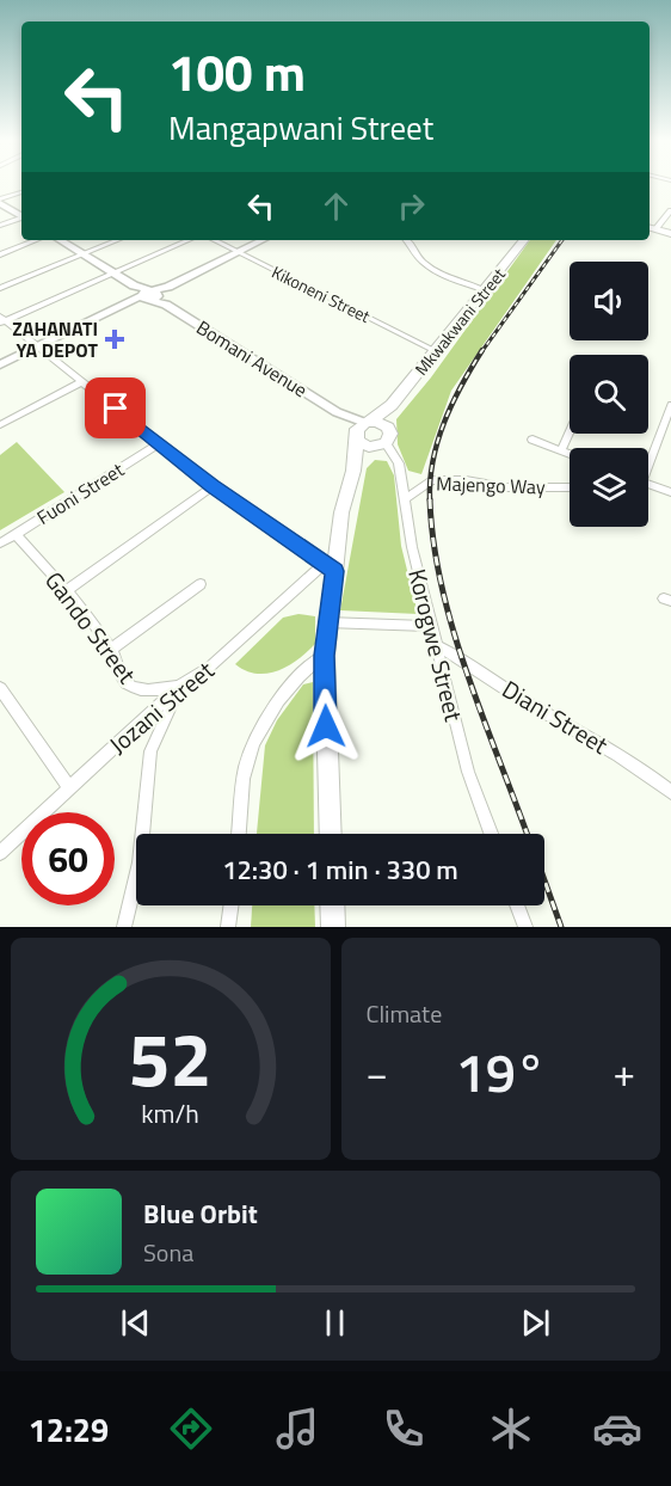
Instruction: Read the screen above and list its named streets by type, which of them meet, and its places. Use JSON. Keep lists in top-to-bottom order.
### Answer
{
  "streets": {
    "main road": ["Mkwakwani Street", "Bomani Avenue"],
    "street": [
      "Kikoneni Street",
      "Majengo Way",
      "Fuoni Street",
      "Gando Street",
      "Korogwe Street",
      "Jozani Street",
      "Diani Street"
    ]
  },
  "crossings": [
    ["Kikoneni Street", "Mkwakwani Street"],
    ["Majengo Way", "Korogwe Street"],
    ["Fuoni Street", "Gando Street"],
    ["Gando Street", "Jozani Street"],
    ["Korogwe Street", "Diani Street"]
  ],
  "places": {
    "health": ["ZAHANATI YA DEPOT"]
  },
  "page": {
    "turn": ["100 m", "Mangapwani Street"],
    "limit": "60",
    "trip": "12:30 · 1 min · 330 m",
    "tile": "Climate",
    "heat": ["−", "19°", "+"],
    "song": ["Blue Orbit", "Sona"],
    "tabs": "12:29",
    "gauge": ["52", "km/h"]
  }
}
